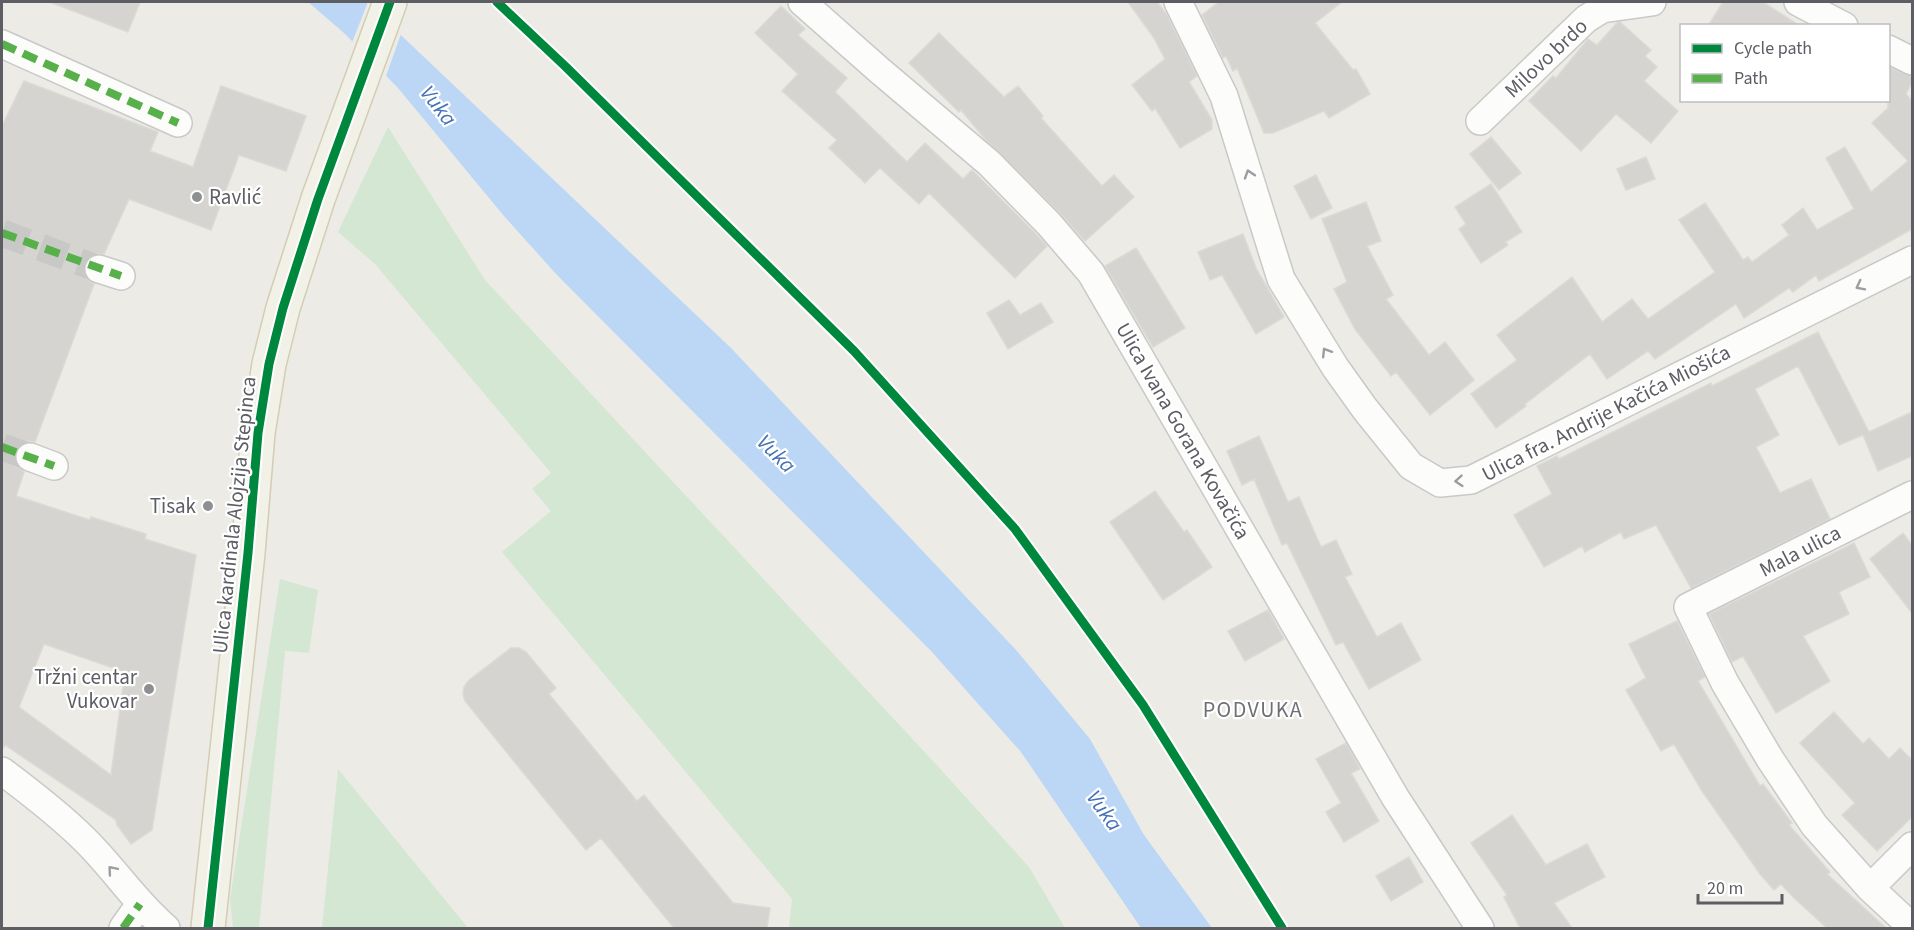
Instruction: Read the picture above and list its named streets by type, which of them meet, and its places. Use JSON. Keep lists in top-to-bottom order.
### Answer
{
  "streets": {
    "main road": ["Ulica kardinala Alojzija Stepinca"],
    "street": [
      "Milovo brdo",
      "Ulica fra. Andrije Kačića Miošića",
      "Ulica Ivana Gorana Kovačića",
      "Mala ulica"
    ]
  },
  "districts": ["PODVUKA"],
  "water": ["Vuka"],
  "places": ["Ravlić", "Tisak", "Tržni centar Vukovar"],
  "legend": ["Cycle path", "Path"],
  "scale_bar": "20 m"
}
